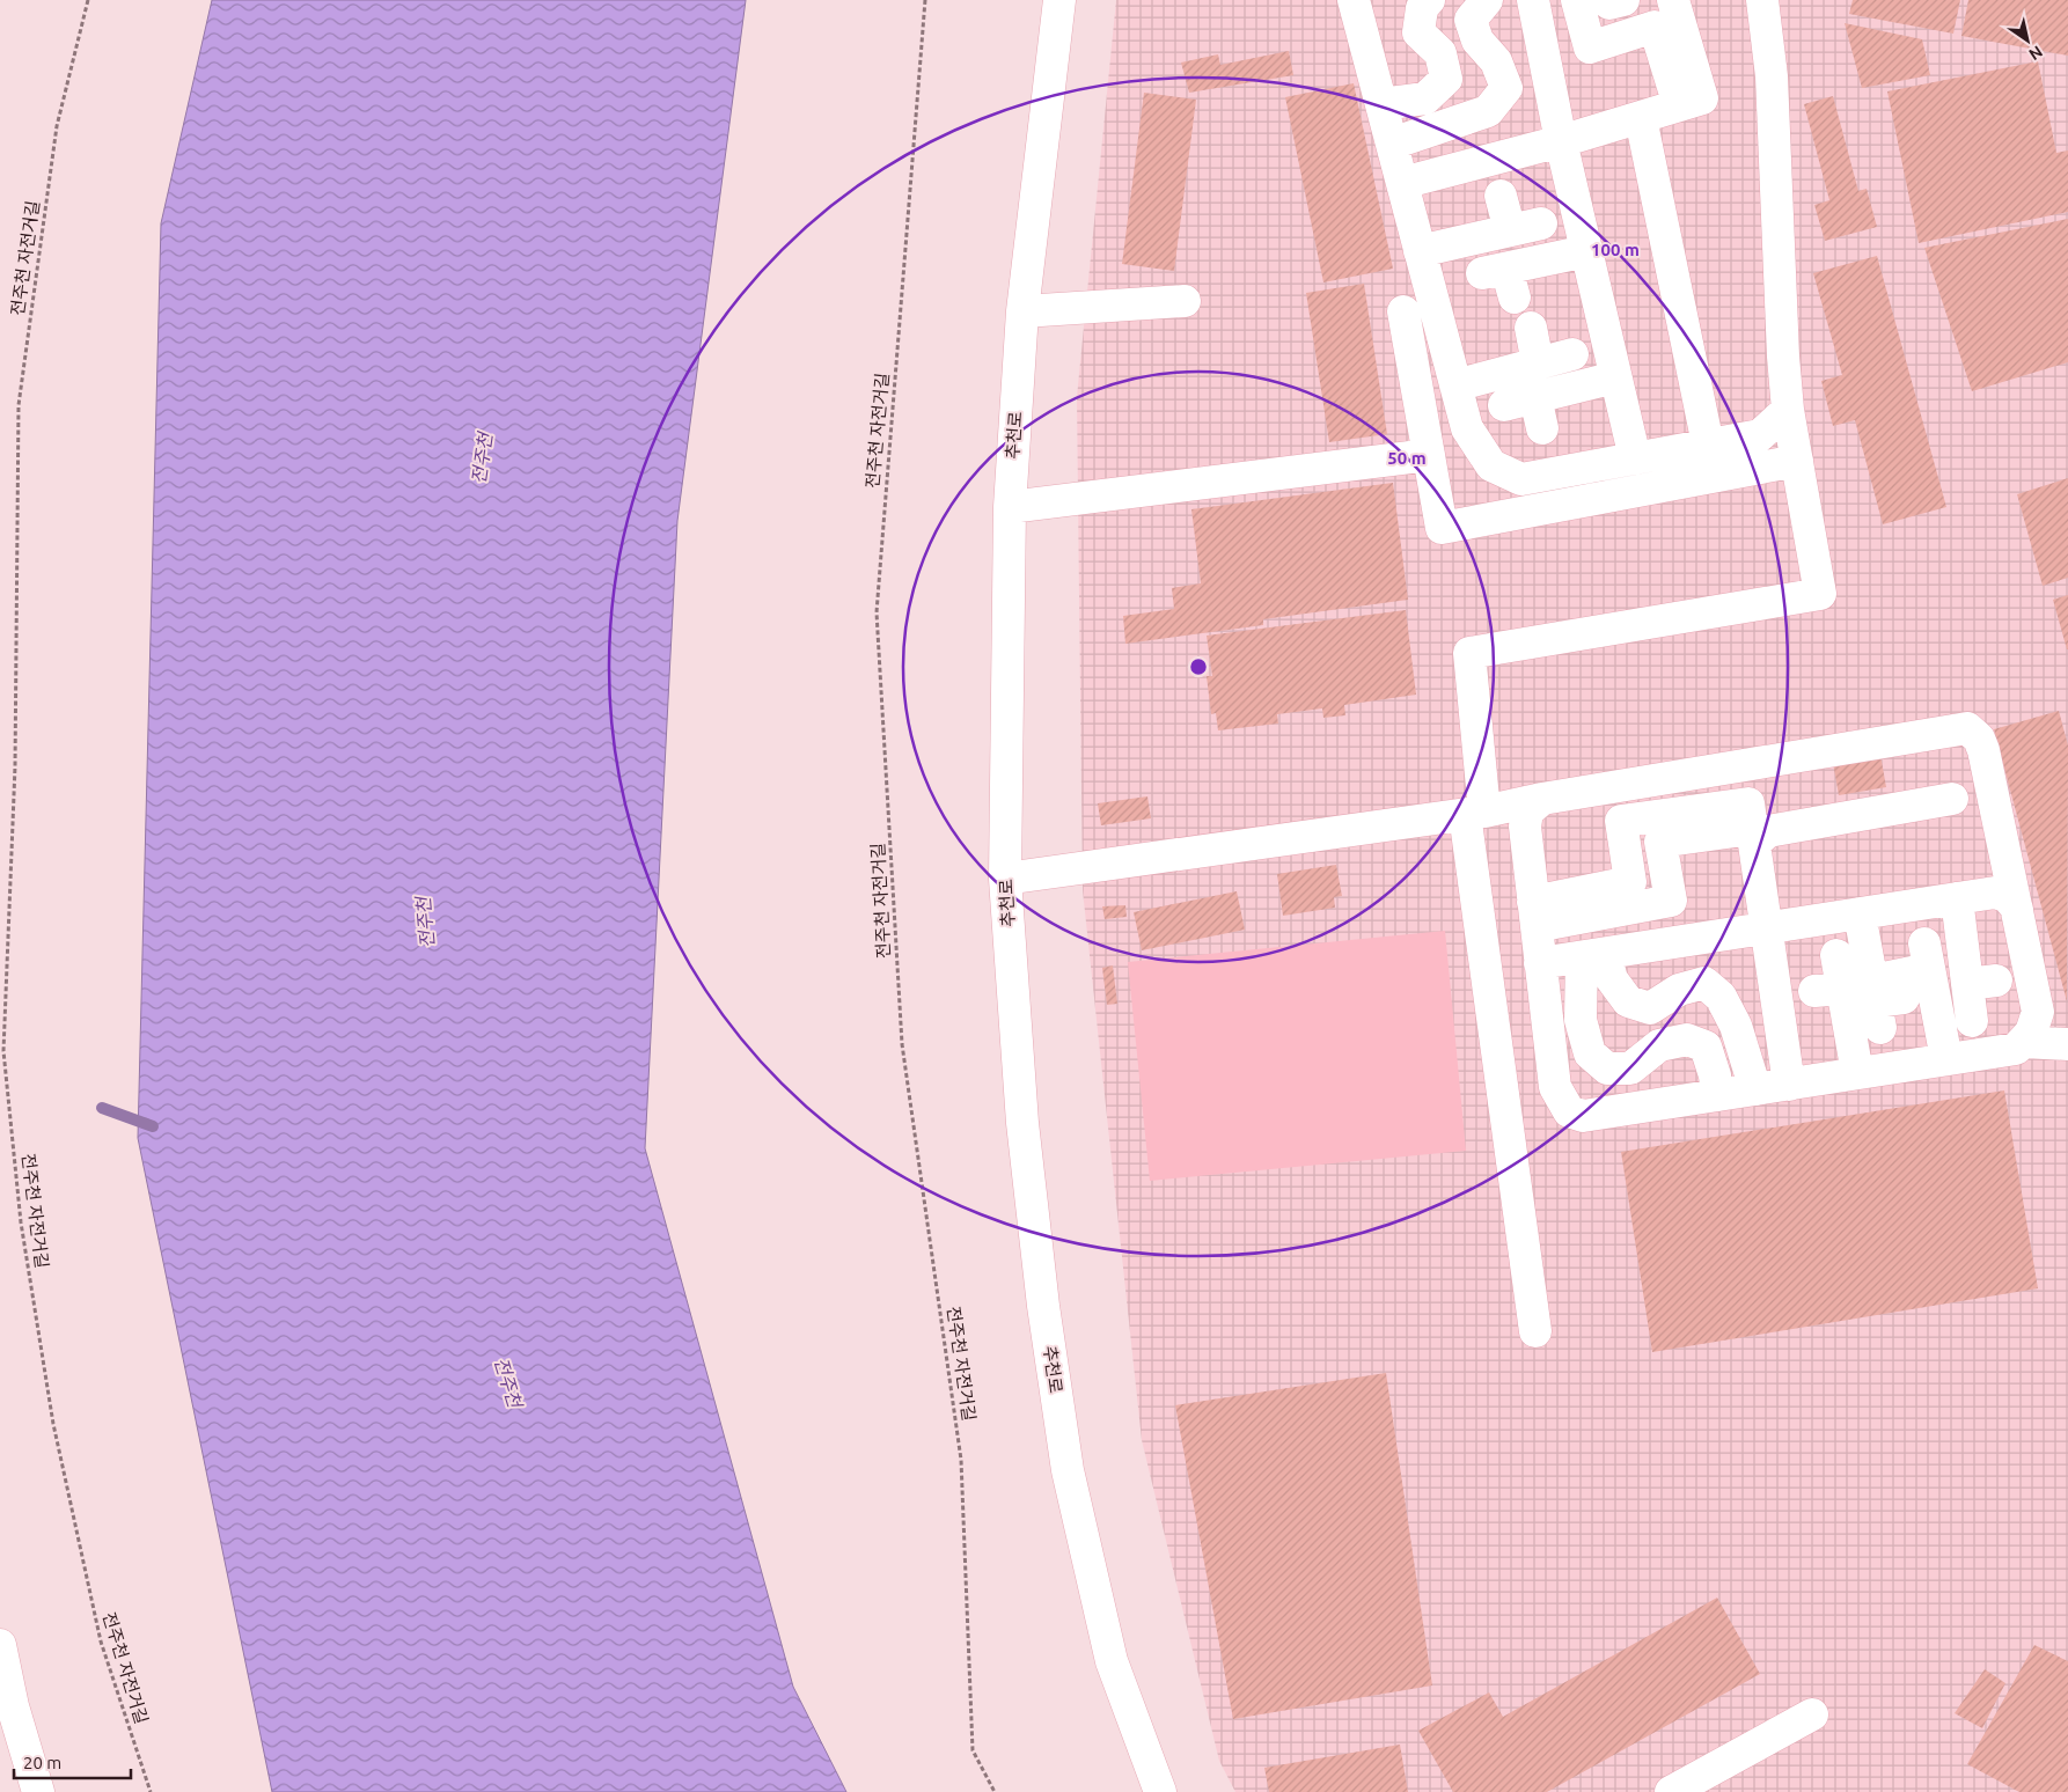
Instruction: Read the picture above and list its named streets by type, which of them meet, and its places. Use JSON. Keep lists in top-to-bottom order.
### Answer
{
  "streets": {
    "street": ["추천로"],
    "path": ["전주천 자전거길"]
  },
  "water": ["전주천"],
  "scale_bar": "20 m",
  "north": "bottom right",
  "rings": ["100 m", "50 m"]
}
